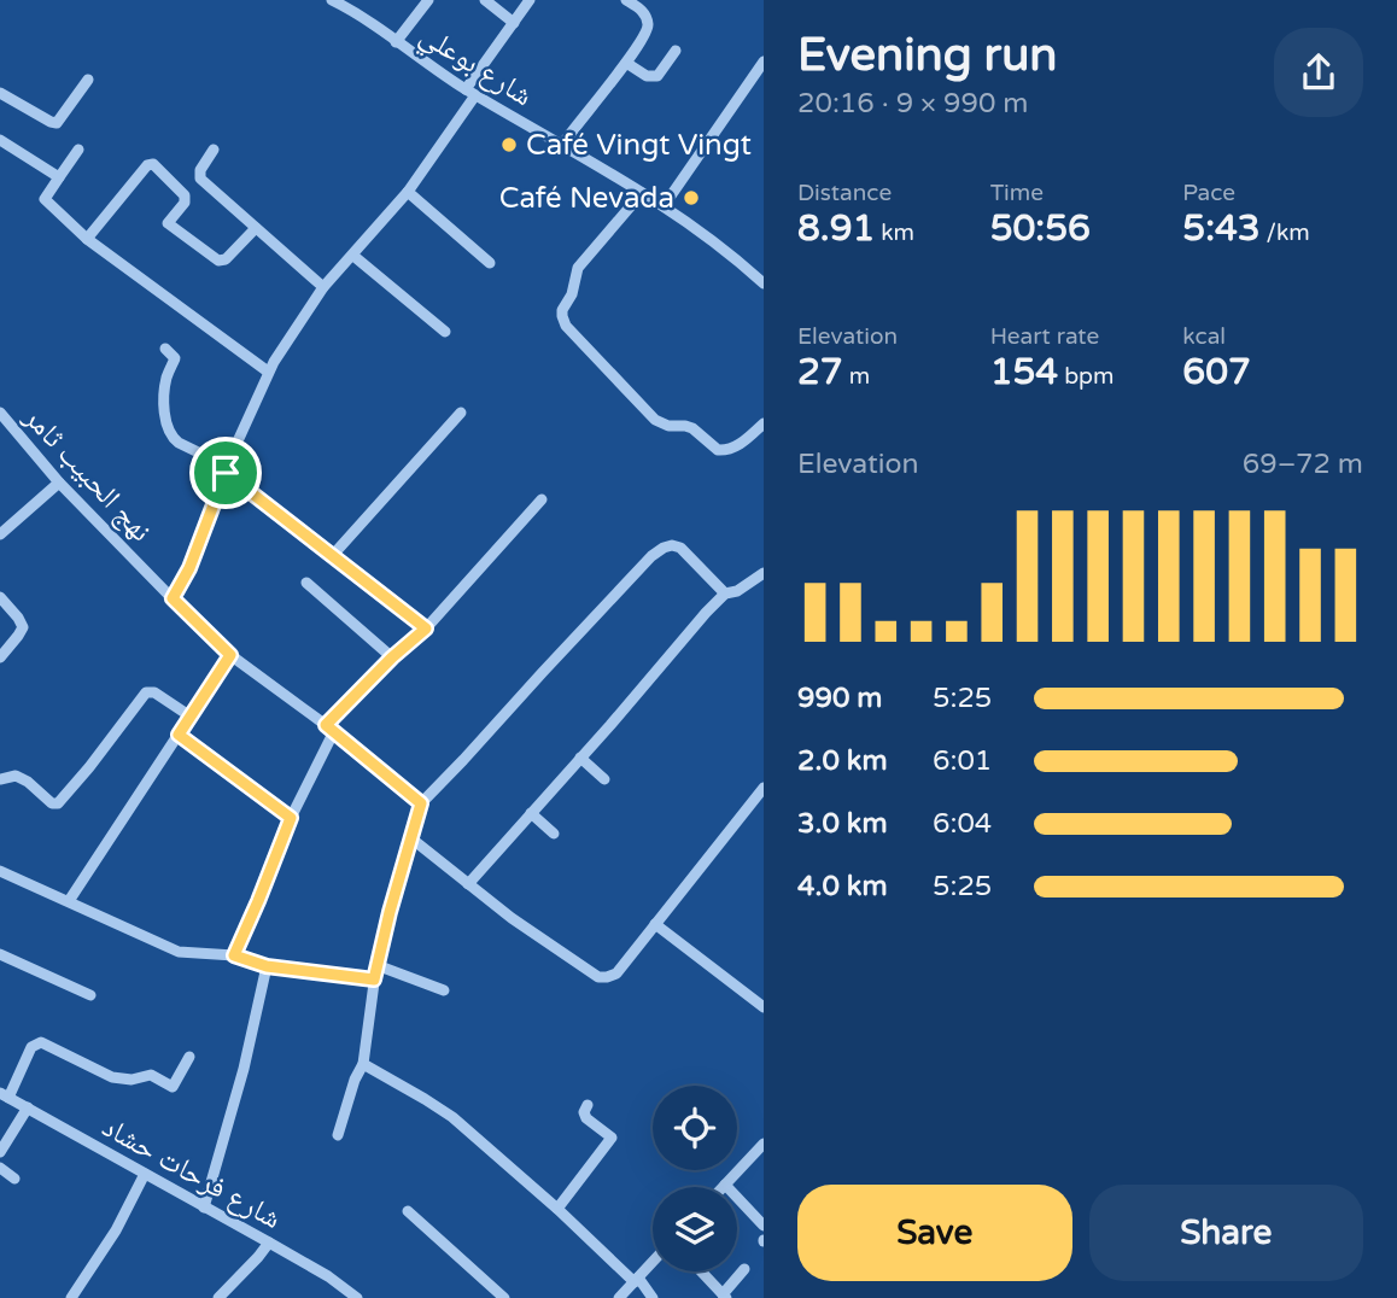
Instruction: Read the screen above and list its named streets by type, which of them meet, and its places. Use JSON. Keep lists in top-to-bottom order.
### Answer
{
  "streets": {
    "street": ["شارع بوعلي", "نهج الحبيب ثامر", "شارع فرحات حشاد"]
  },
  "places": ["Café Vingt Vingt", "Café Nevada"],
  "page": {
    "heading": ["Evening run", "20:16 · 9 × 990 m"],
    "stats": [
      ["Distance", "8.91 km"],
      ["Time", "50:56"],
      ["Pace", "5:43 /km"],
      ["Elevation", "27 m"],
      ["Heart rate", "154 bpm"],
      ["kcal", "607"]
    ],
    "chart": ["Elevation", "69–72 m"],
    "list": [
      {
        "name": "990 m",
        "note": "5:25"
      },
      {
        "name": "2.0 km",
        "note": "6:01"
      },
      {
        "name": "3.0 km",
        "note": "6:04"
      },
      {
        "name": "4.0 km",
        "note": "5:25"
      }
    ],
    "buttons": ["Save", "Share"]
  }
}
